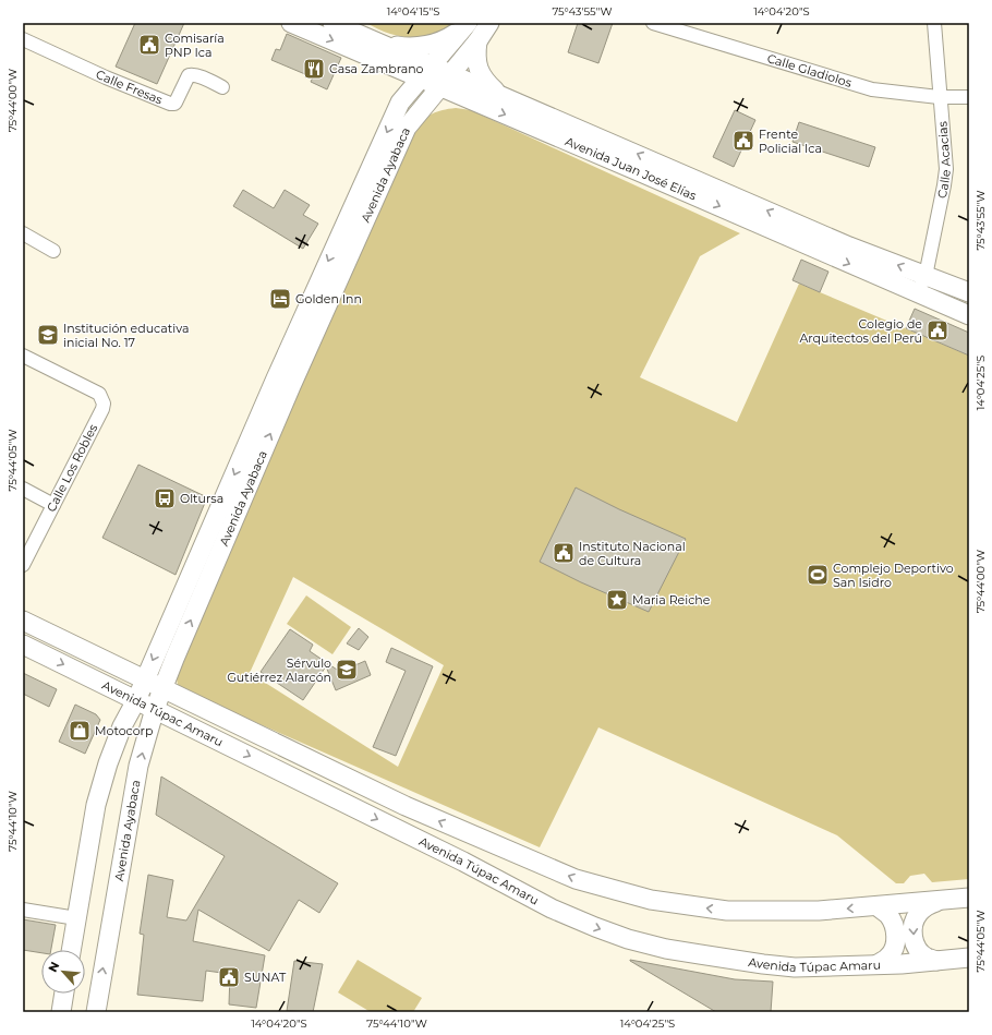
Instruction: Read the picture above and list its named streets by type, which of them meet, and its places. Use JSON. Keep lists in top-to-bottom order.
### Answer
{
  "streets": {
    "street": [
      "Calle Gladiolos",
      "Calle Fresas",
      "Calle Acacias",
      "Avenida Juan José Elías",
      "Avenida Ayabaca",
      "Calle Los Robles",
      "Avenida Túpac Amaru"
    ]
  },
  "crossings": [
    ["Calle Gladiolos", "Calle Acacias"],
    ["Calle Acacias", "Avenida Juan José Elías"],
    ["Avenida Juan José Elías", "Avenida Ayabaca"],
    ["Avenida Ayabaca", "Avenida Túpac Amaru"]
  ],
  "places": {
    "public building": [
      "Comisaría PNP Ica",
      "Frente Policial Ica",
      "Colegio de Arquitectos del Perú",
      "Instituto Nacional de Cultura",
      "SUNAT"
    ],
    "restaurant": ["Casa Zambrano"],
    "hotel": ["Golden Inn"],
    "school or university": ["Institución educativa inicial No. 17", "Sérvulo Gutiérrez Alarcón"],
    "bus stop": ["Oltursa"],
    "sports": ["Complejo Deportivo San Isidro"],
    "place": ["Maria Reiche"],
    "shop": ["Motocorp"]
  },
  "north": "top left",
  "coordinates": [
    "14°04'15\"S",
    "75°43'55\"W",
    "14°04'20\"S",
    "75°44'00\"W",
    "14°04'25\"S",
    "75°44'05\"W",
    "75°44'10\"W"
  ]
}
